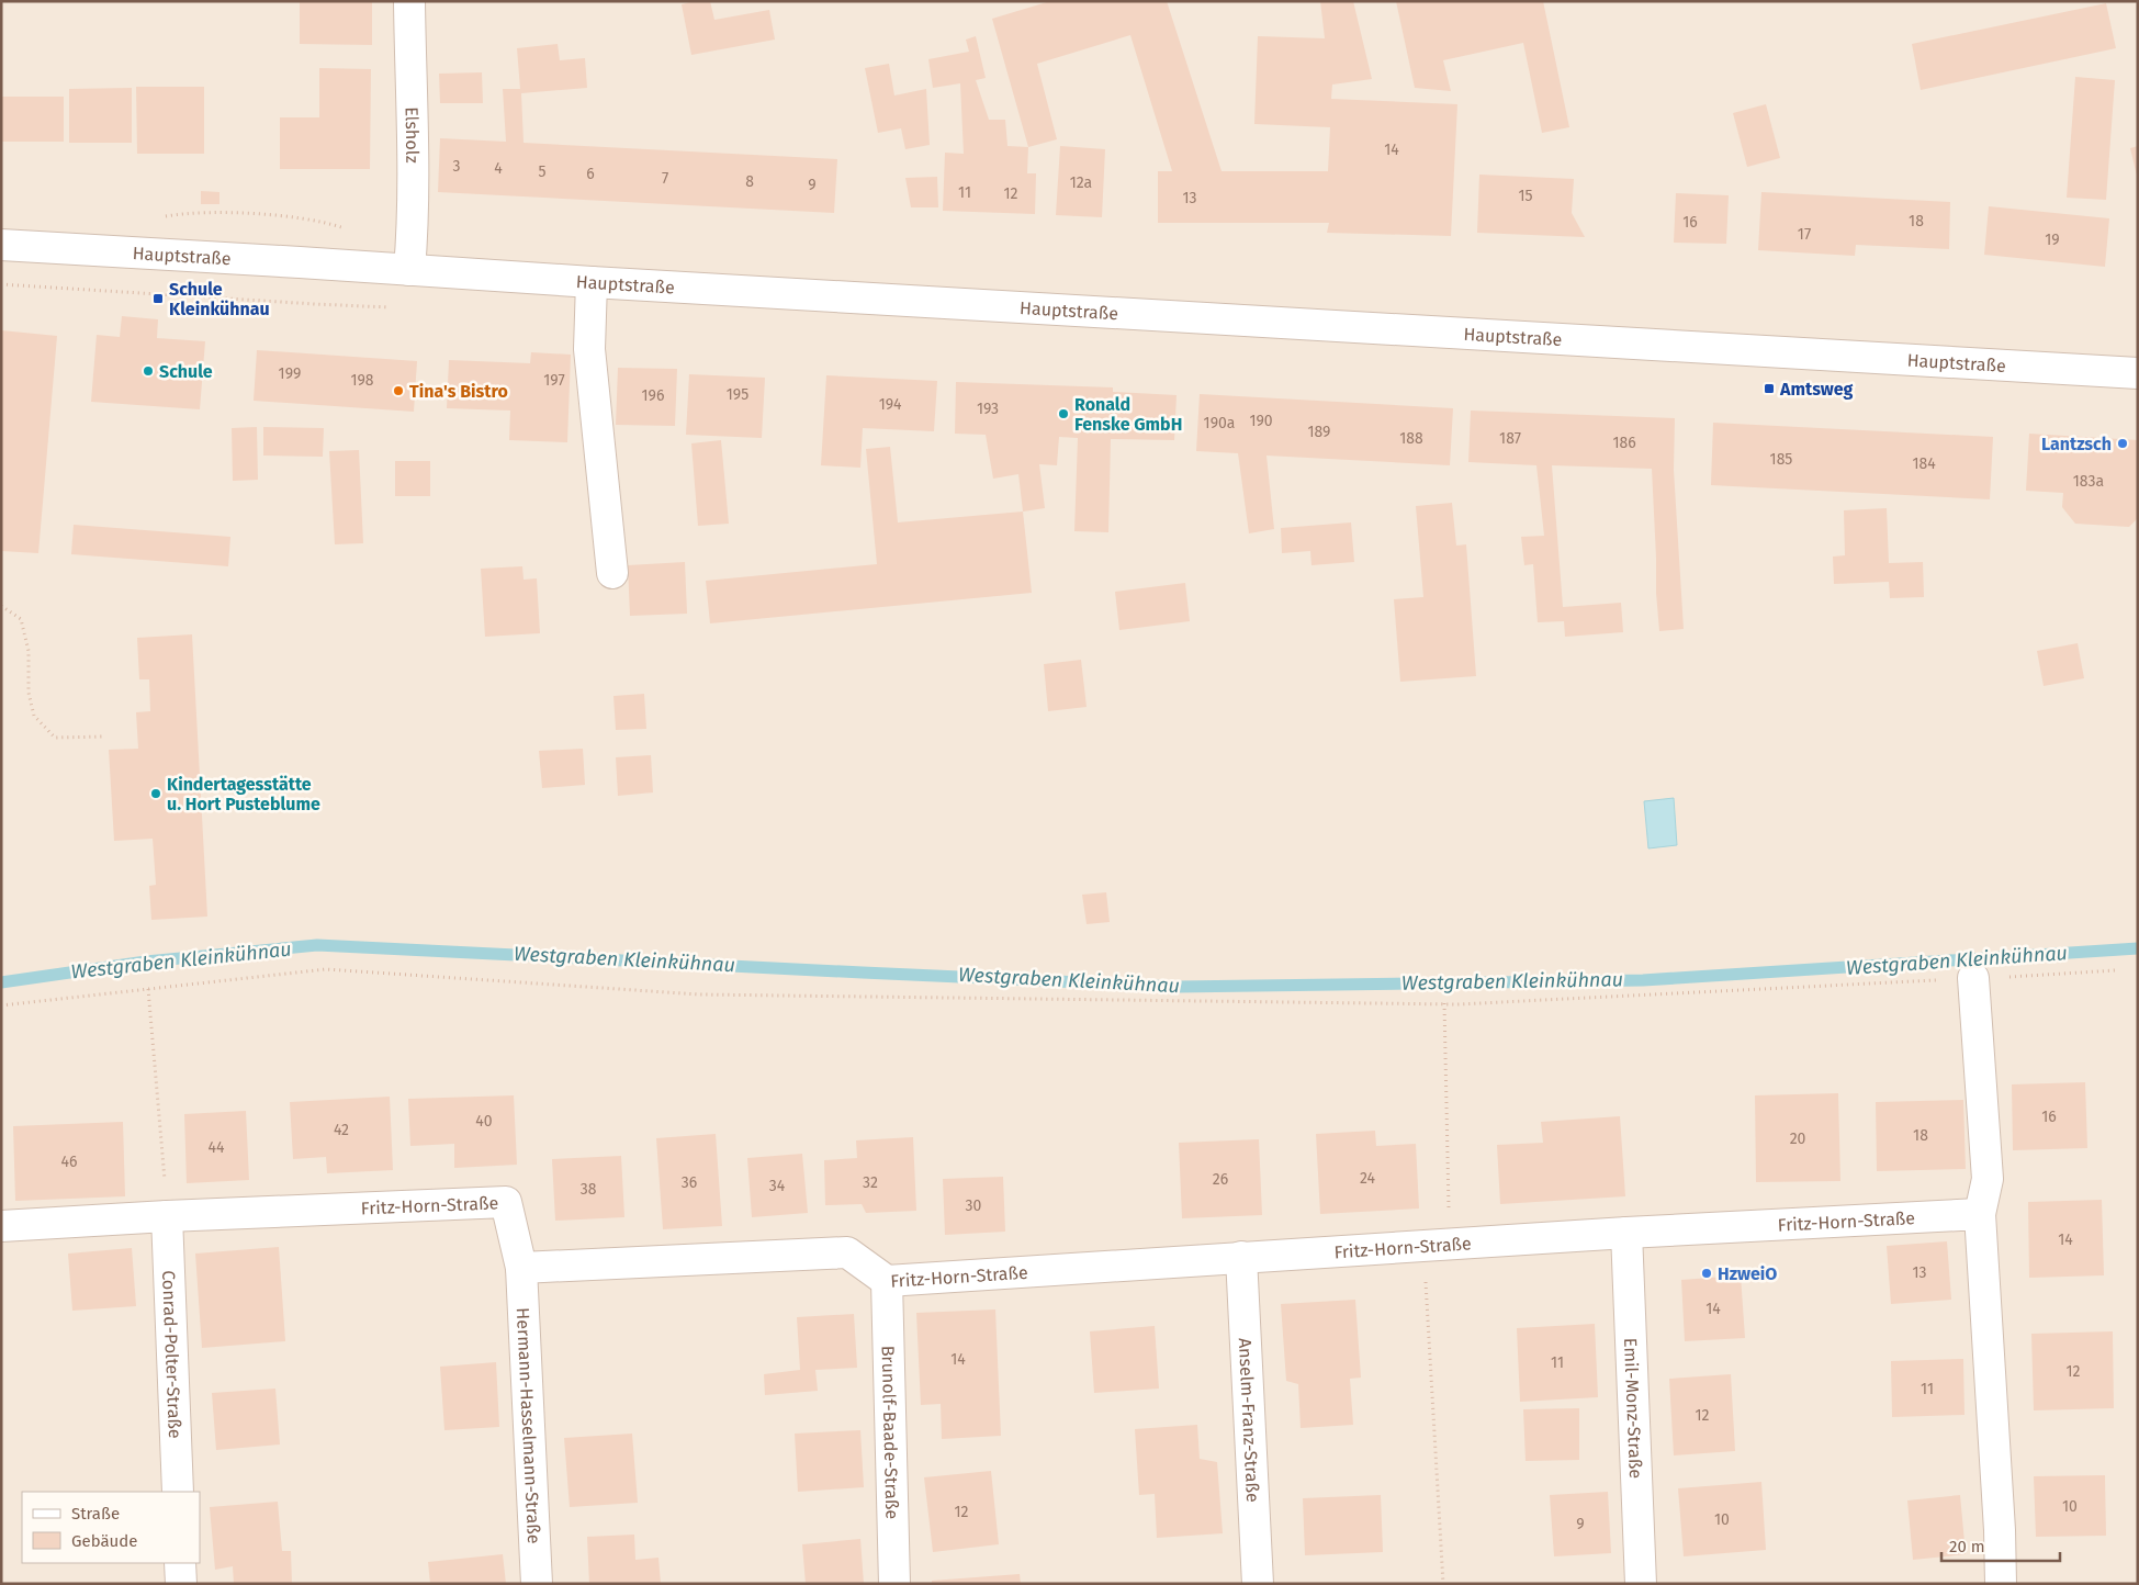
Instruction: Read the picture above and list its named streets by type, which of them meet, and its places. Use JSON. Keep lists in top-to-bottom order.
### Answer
{
  "streets": {
    "street": [
      "Elsholz",
      "Hauptstraße",
      "Fritz-Horn-Straße",
      "Conrad-Polter-Straße",
      "Emil-Monz-Straße",
      "Anselm-Franz-Straße",
      "Hermann-Hasselmann-Straße",
      "Brunolf-Baade-Straße"
    ]
  },
  "crossings": [
    ["Elsholz", "Hauptstraße"],
    ["Fritz-Horn-Straße", "Conrad-Polter-Straße"],
    ["Fritz-Horn-Straße", "Emil-Monz-Straße"],
    ["Fritz-Horn-Straße", "Anselm-Franz-Straße"],
    ["Fritz-Horn-Straße", "Hermann-Hasselmann-Straße"],
    ["Fritz-Horn-Straße", "Brunolf-Baade-Straße"]
  ],
  "water": ["Westgraben Kleinkühnau"],
  "places": {
    "transit": ["Schule Kleinkühnau", "Amtsweg"],
    "other": [
      "Schule",
      "Tina's Bistro",
      "Ronald Fenske GmbH",
      "Lantzsch",
      "Kindertagesstätte u. Hort Pusteblume",
      "HzweiO"
    ]
  },
  "house_numbers": [
    "14",
    "3",
    "4",
    "5",
    "6",
    "7",
    "8",
    "12a",
    "9",
    "11",
    "12",
    "15",
    "13",
    "18",
    "16",
    "17",
    "19",
    "199",
    "198",
    "197",
    "195",
    "196",
    "194",
    "193",
    "190",
    "190a",
    "189",
    "188",
    "187",
    "186",
    "185",
    "184",
    "183a",
    "16",
    "40",
    "42",
    "18",
    "20",
    "44",
    "46",
    "24",
    "26",
    "36",
    "32",
    "34",
    "38",
    "30",
    "14",
    "13",
    "14",
    "14",
    "11",
    "12",
    "11",
    "12",
    "10",
    "12",
    "10",
    "9"
  ],
  "legend": ["Straße", "Gebäude"],
  "scale_bar": "20 m"
}
